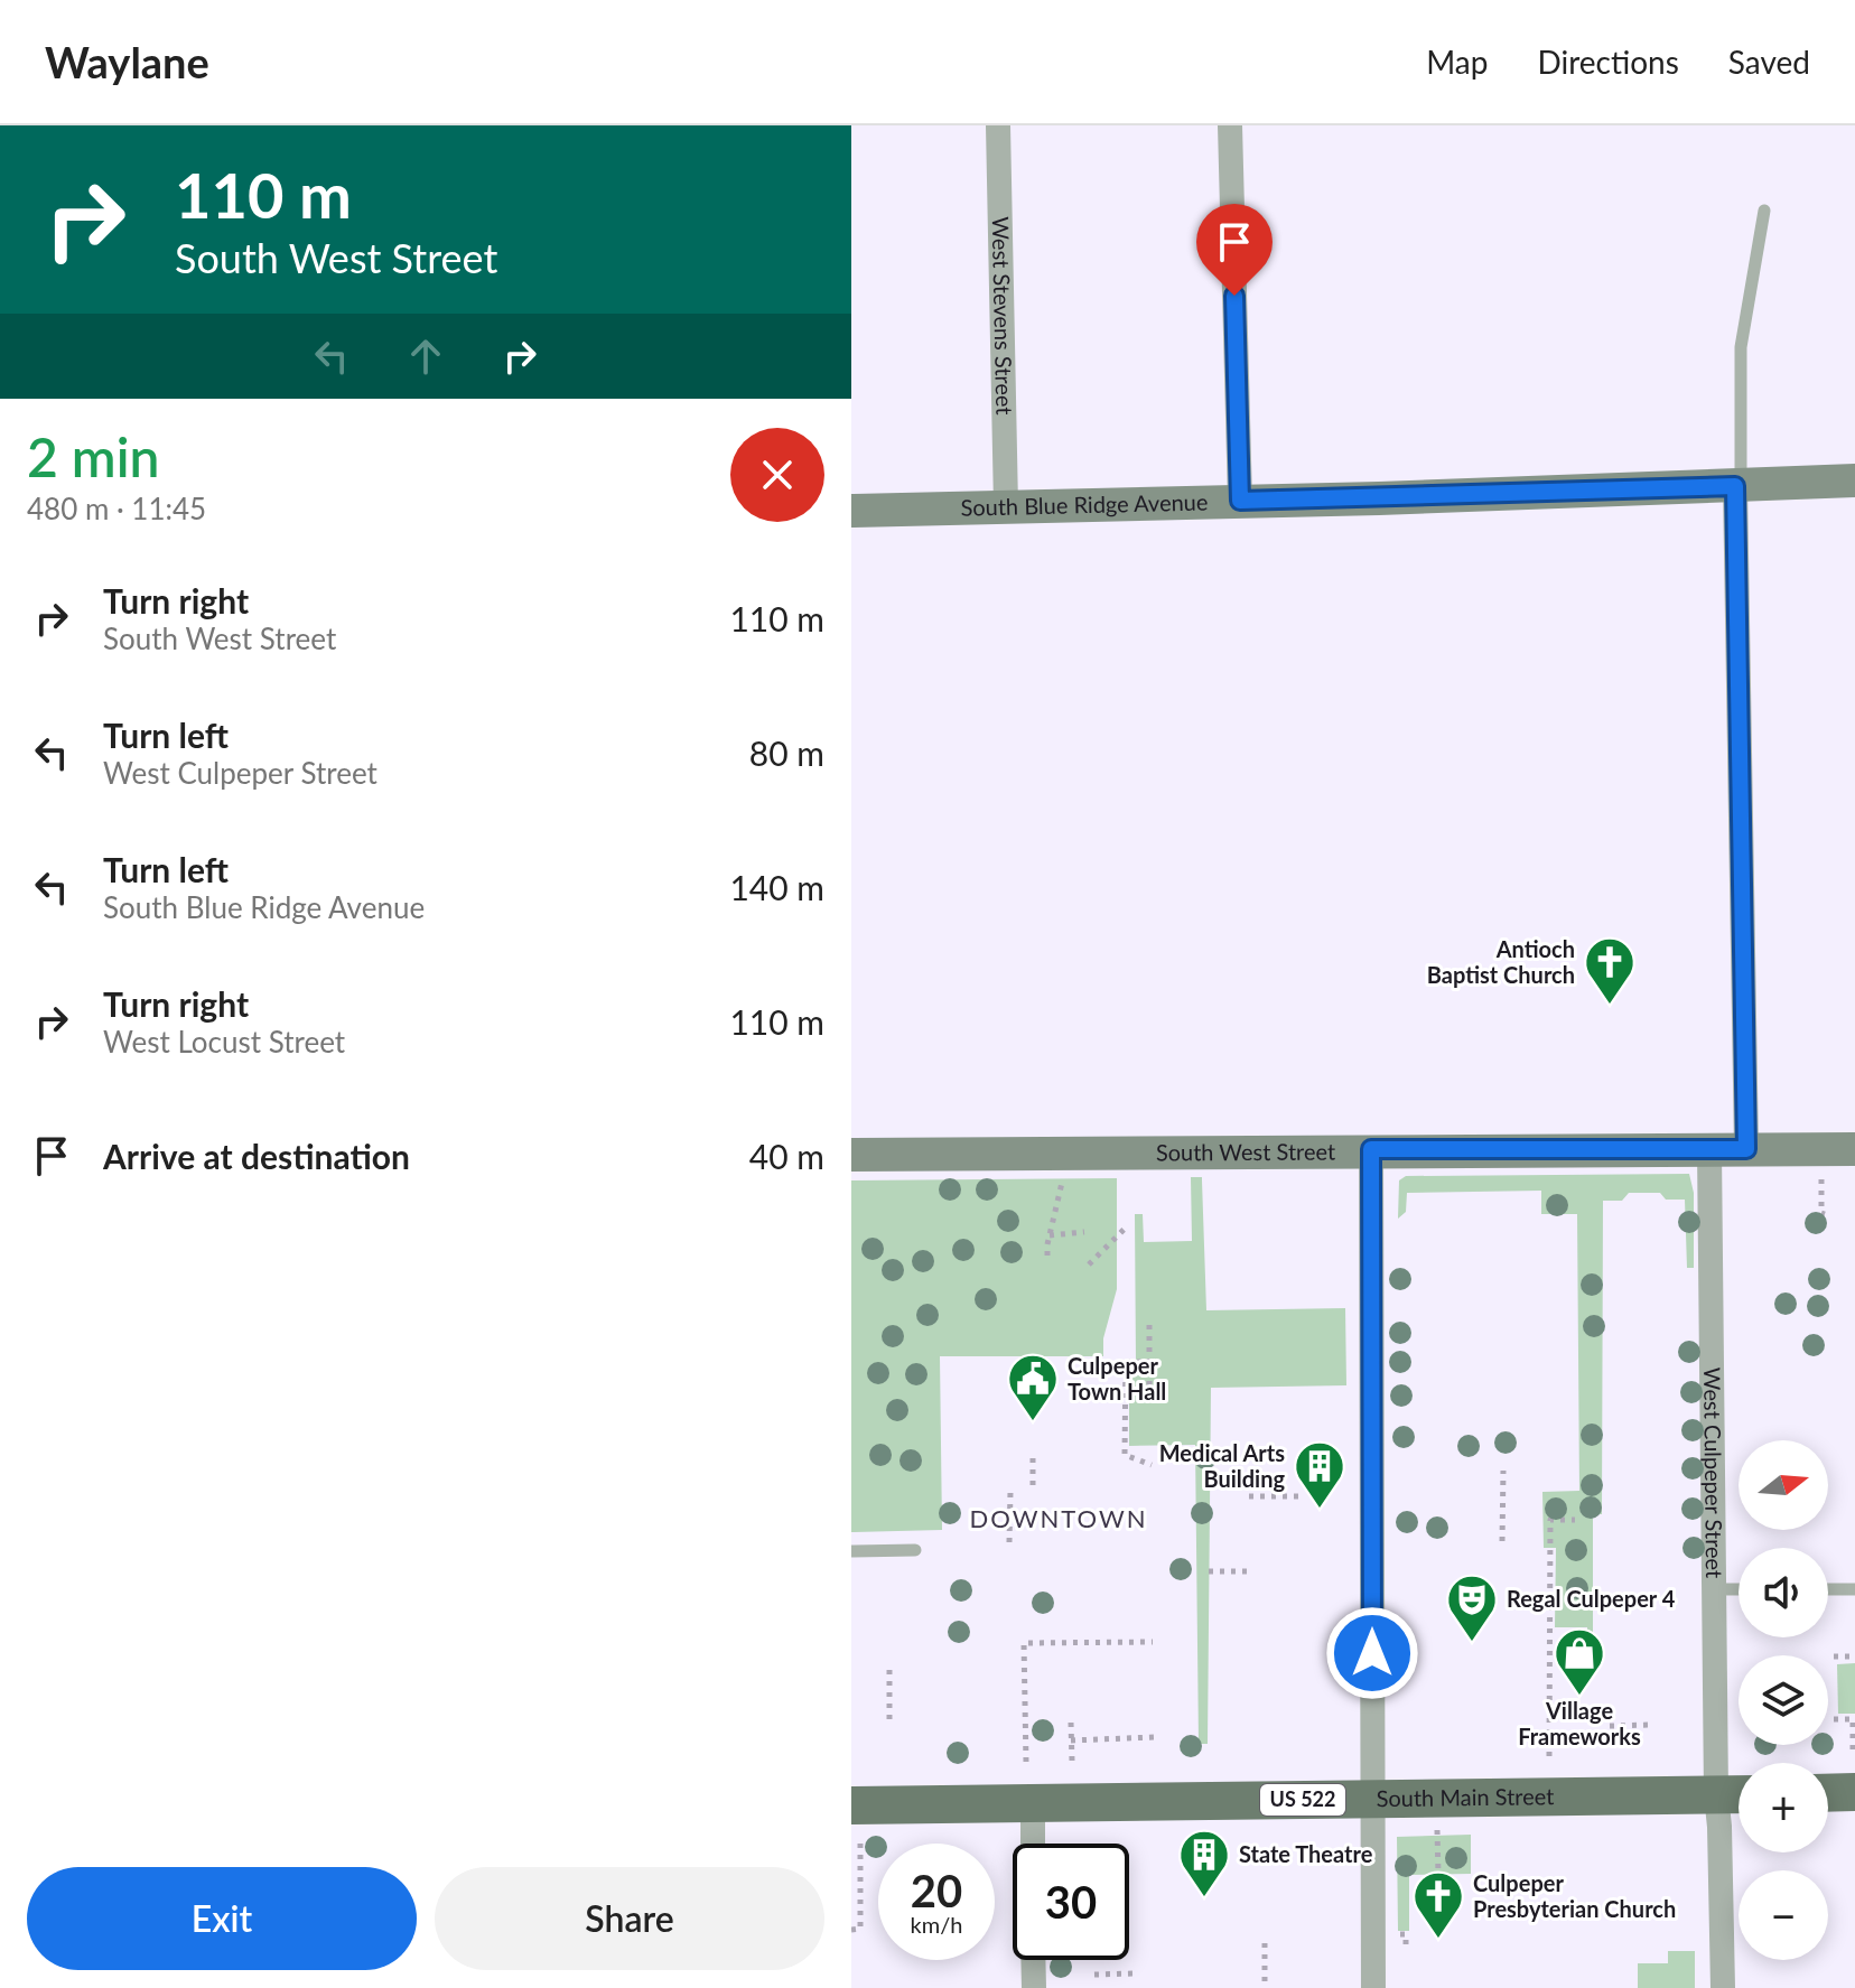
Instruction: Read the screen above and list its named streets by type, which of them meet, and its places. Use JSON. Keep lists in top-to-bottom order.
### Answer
{
  "streets": {
    "main road": ["South Main Street", "US 522"],
    "street": [
      "West Stevens Street",
      "South Blue Ridge Avenue",
      "South West Street",
      "West Culpeper Street"
    ]
  },
  "crossings": [
    ["West Stevens Street", "South Blue Ridge Avenue"],
    ["South West Street", "West Culpeper Street"],
    ["West Culpeper Street", "South Main Street"]
  ],
  "districts": ["DOWNTOWN"],
  "places": {
    "church": ["Antioch Baptist Church", "Culpeper Presbyterian Church"],
    "public building": ["Culpeper Town Hall"],
    "building": ["Medical Arts Building", "State Theatre"],
    "theatre": ["Regal Culpeper 4"],
    "shop": ["Village Frameworks"]
  },
  "north": "right",
  "page": {
    "header": "Waylane",
    "nav": ["Map", "Directions", "Saved"],
    "turn": ["110 m", "South West Street"],
    "heading": ["2 min", "480 m · 11:45"],
    "list": [
      {
        "name": "Turn right",
        "note": "South West Street",
        "value": "110 m"
      },
      {
        "name": "Turn left",
        "note": "West Culpeper Street",
        "value": "80 m"
      },
      {
        "name": "Turn left",
        "note": "South Blue Ridge Avenue",
        "value": "140 m"
      },
      {
        "name": "Turn right",
        "note": "West Locust Street",
        "value": "110 m"
      },
      {
        "name": "Arrive at destination",
        "value": "40 m"
      }
    ],
    "map_buttons": ["+", "−"],
    "speed": "20 km/h",
    "limit": "30",
    "buttons": ["Exit", "Share"]
  }
}
